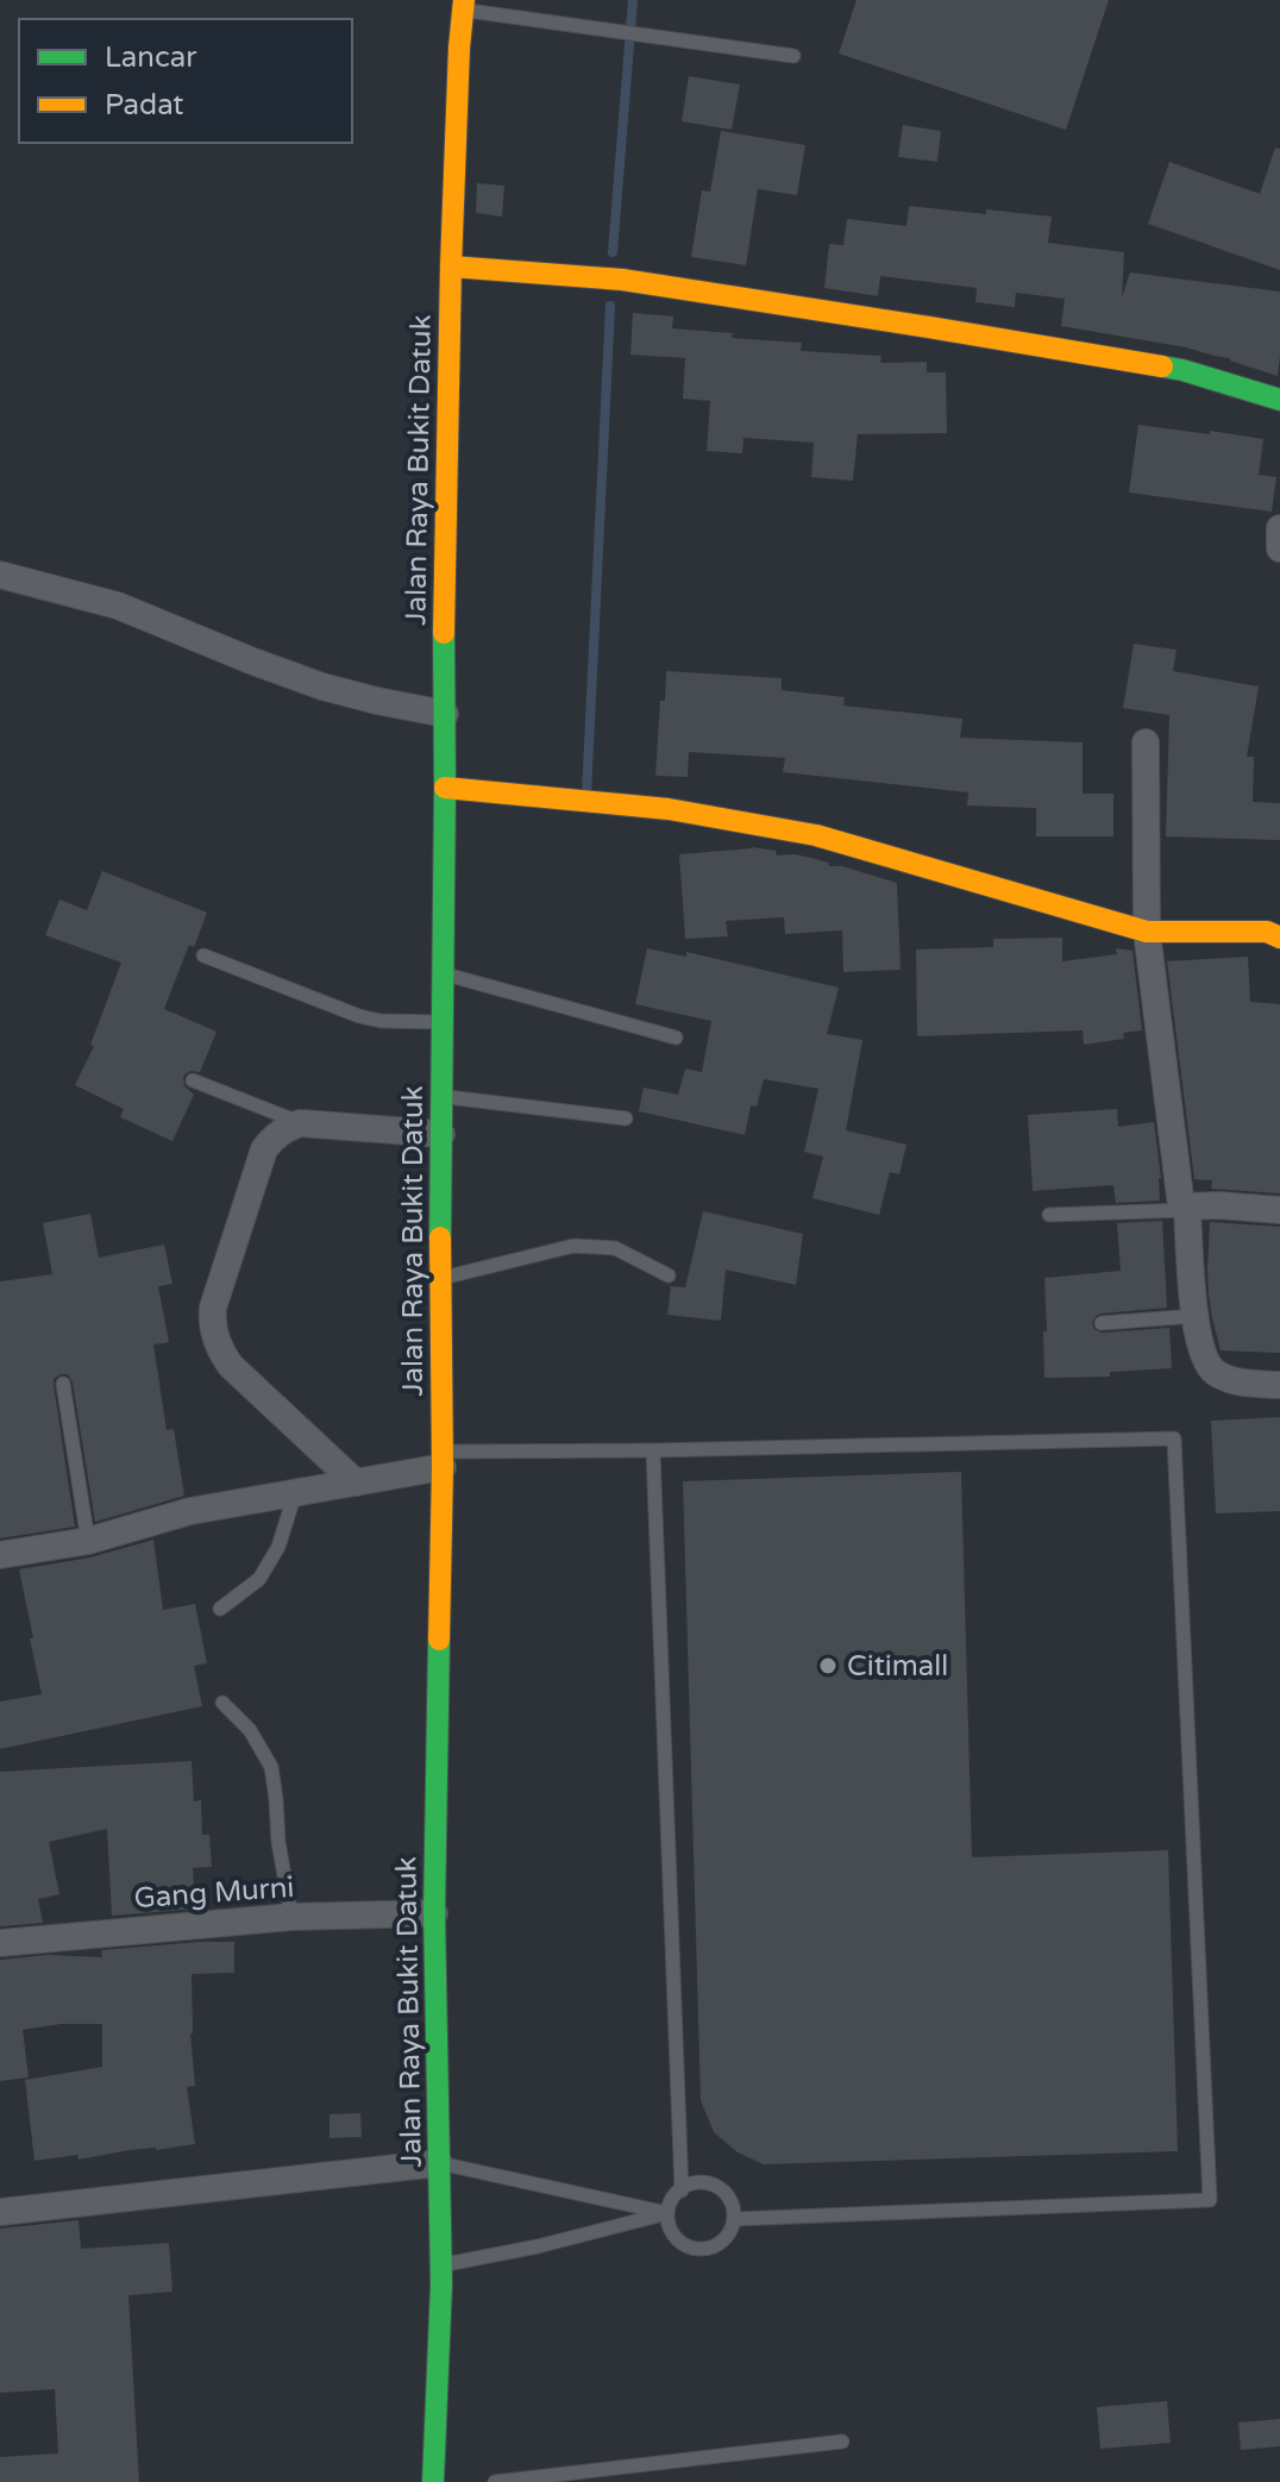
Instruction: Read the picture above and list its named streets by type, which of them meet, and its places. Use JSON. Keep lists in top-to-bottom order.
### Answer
{
  "streets": {
    "street": ["Jalan Raya Bukit Datuk", "Gang Murni"]
  },
  "crossings": [
    ["Jalan Raya Bukit Datuk", "Gang Murni"]
  ],
  "places": ["Citimall"],
  "legend": ["Lancar", "Padat"]
}
